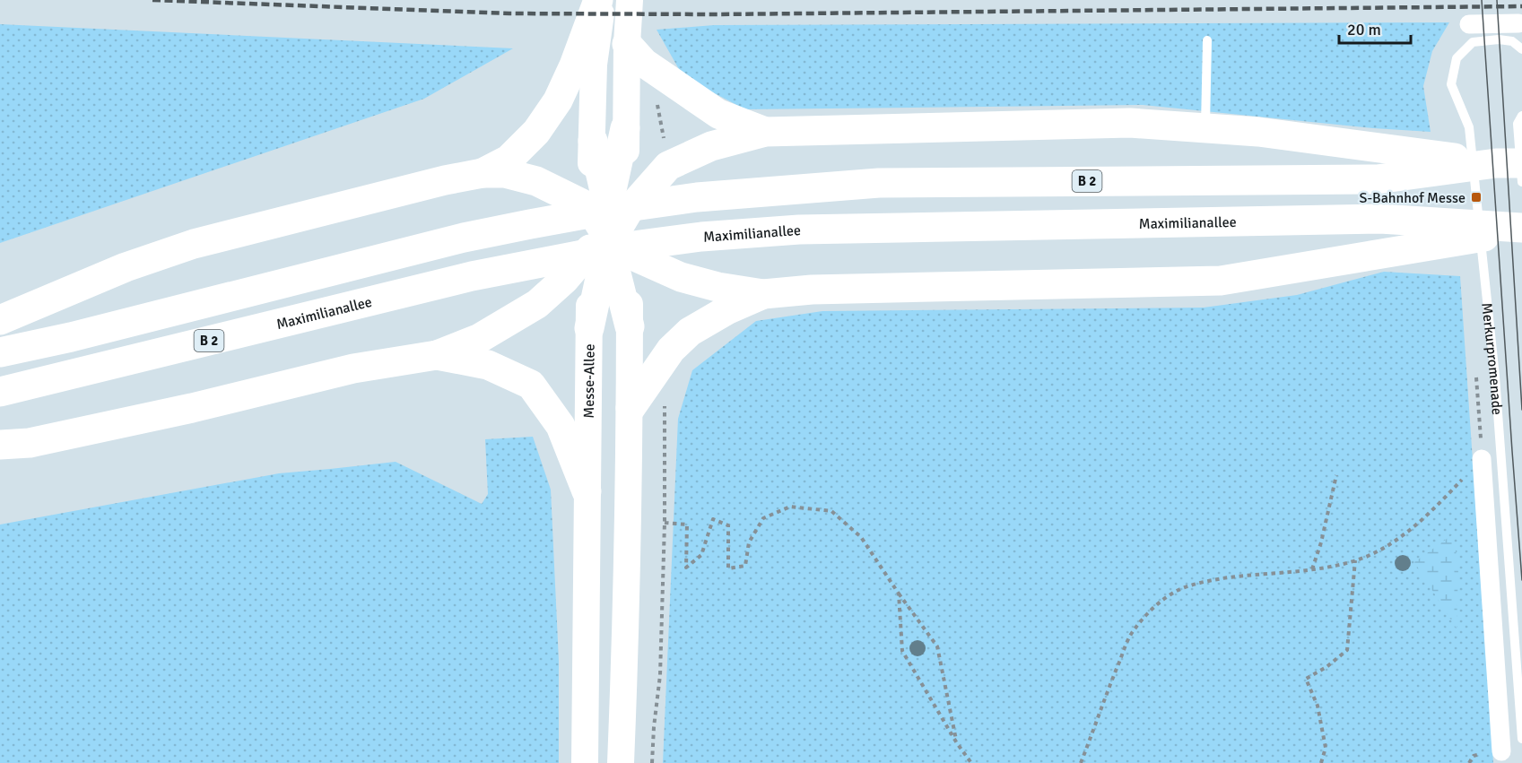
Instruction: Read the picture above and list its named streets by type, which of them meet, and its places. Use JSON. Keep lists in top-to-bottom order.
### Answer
{
  "streets": {
    "highway": ["B 2", "Maximilianallee"],
    "main road": ["Messe-Allee"],
    "lane": ["Merkurpromenade"]
  },
  "places": {
    "transit": ["S-Bahnhof Messe"]
  },
  "scale_bar": "20 m"
}
